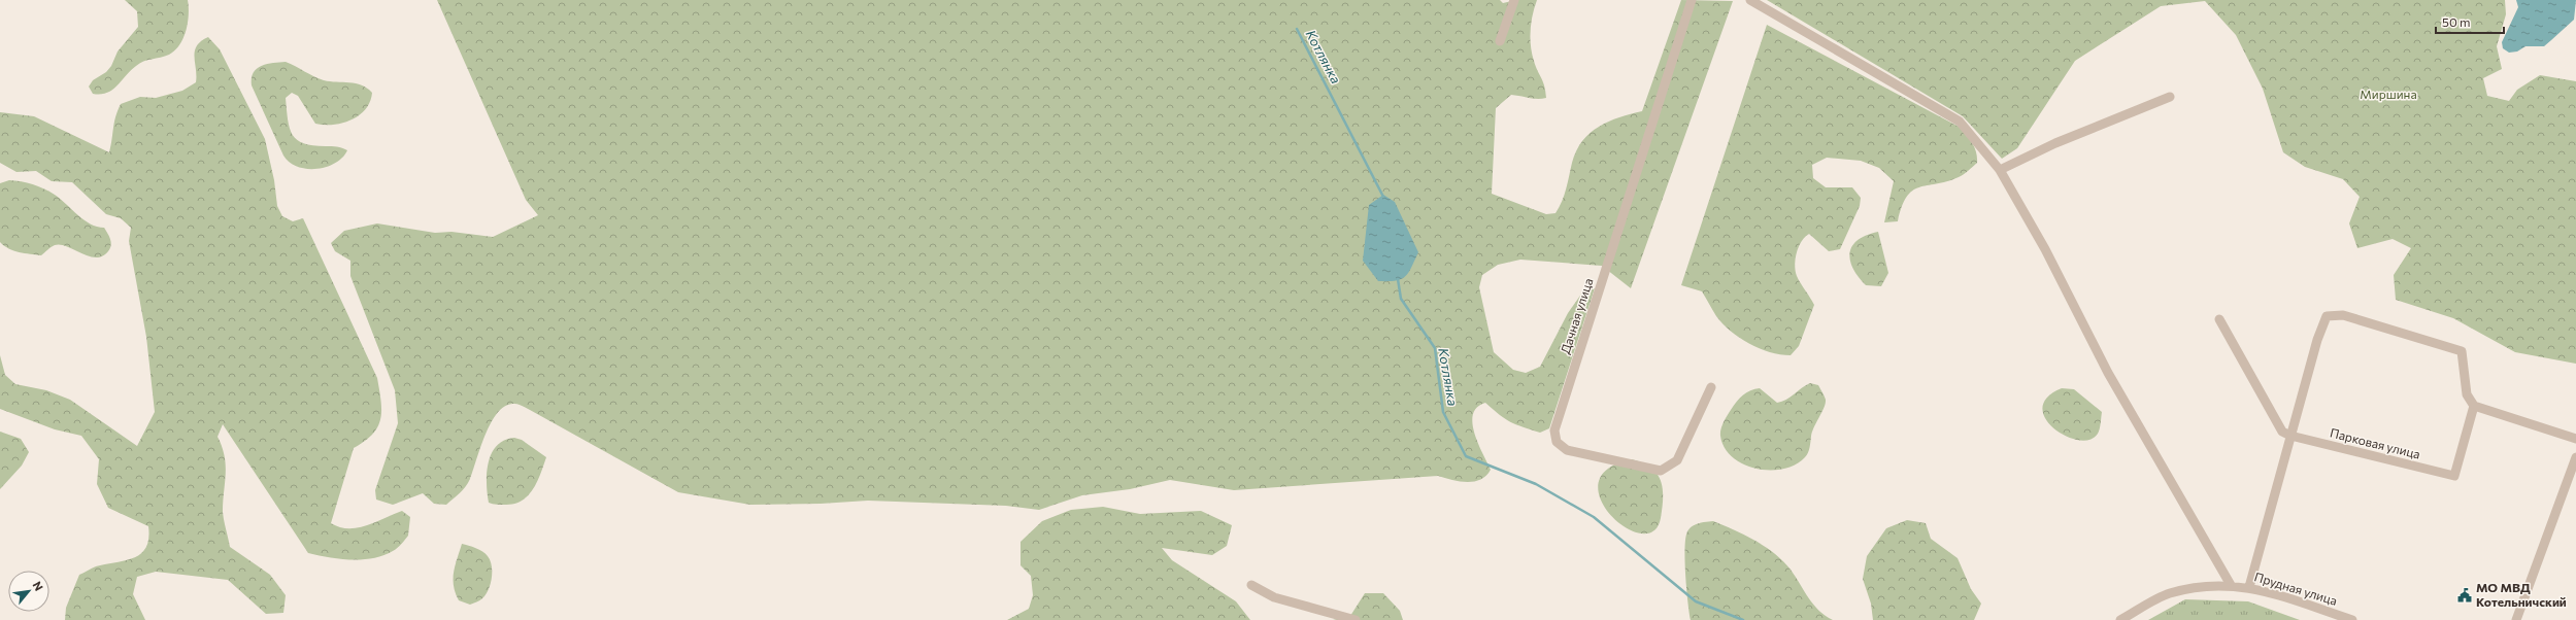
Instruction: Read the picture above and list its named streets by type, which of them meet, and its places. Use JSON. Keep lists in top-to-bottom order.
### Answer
{
  "streets": {
    "street": ["Дачная улица", "Парковая улица", "Прудная улица"]
  },
  "water": ["Котлянка"],
  "parks": ["Миршина"],
  "places": {
    "public building": ["МО МВД Котельничский"]
  },
  "scale_bar": "50 m",
  "north": "top right"
}
